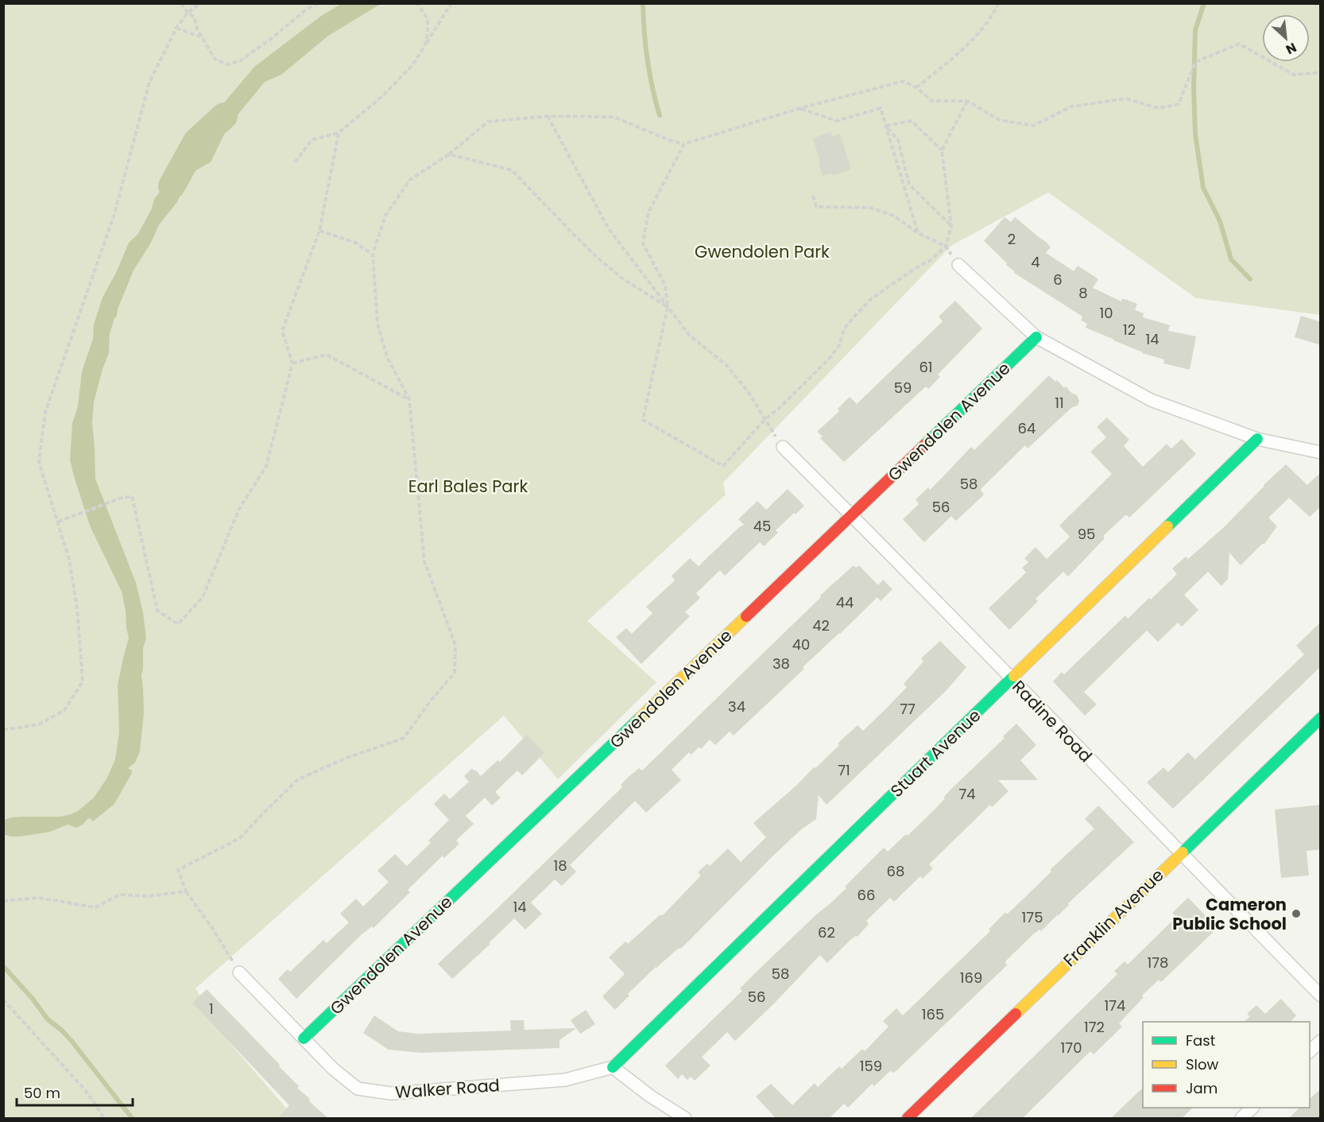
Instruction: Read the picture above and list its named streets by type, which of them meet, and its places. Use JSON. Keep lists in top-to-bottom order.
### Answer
{
  "streets": {
    "street": [
      "Gwendolen Avenue",
      "Radine Road",
      "Stuart Avenue",
      "Franklin Avenue",
      "Walker Road"
    ]
  },
  "crossings": [
    ["Gwendolen Avenue", "Radine Road"],
    ["Gwendolen Avenue", "Walker Road"],
    ["Radine Road", "Stuart Avenue"],
    ["Radine Road", "Franklin Avenue"],
    ["Stuart Avenue", "Walker Road"]
  ],
  "parks": ["Gwendolen Park", "Earl Bales Park"],
  "places": ["Cameron Public School"],
  "house_numbers": [
    "2",
    "4",
    "6",
    "8",
    "10",
    "12",
    "14",
    "61",
    "59",
    "11",
    "64",
    "58",
    "56",
    "45",
    "95",
    "44",
    "42",
    "40",
    "38",
    "34",
    "77",
    "71",
    "74",
    "18",
    "68",
    "66",
    "14",
    "175",
    "62",
    "178",
    "58",
    "169",
    "56",
    "174",
    "1",
    "165",
    "172",
    "170",
    "159"
  ],
  "legend": ["Fast", "Slow", "Jam"],
  "scale_bar": "50 m",
  "north": "bottom right"
}
